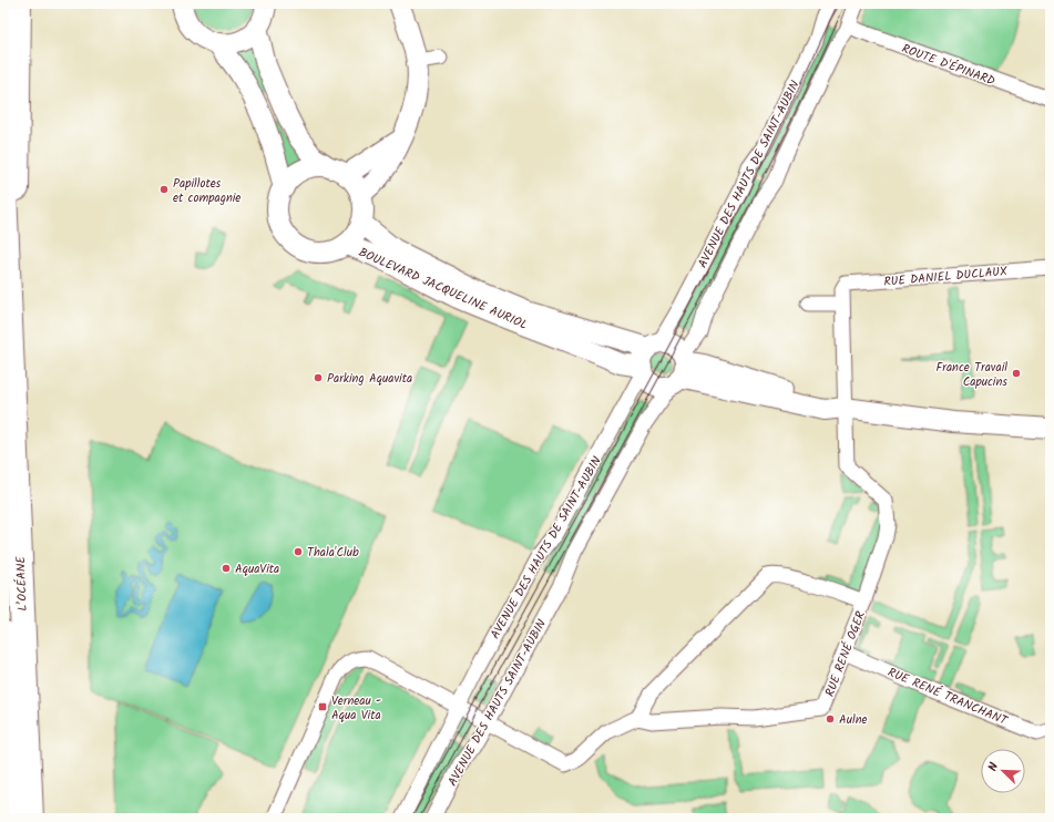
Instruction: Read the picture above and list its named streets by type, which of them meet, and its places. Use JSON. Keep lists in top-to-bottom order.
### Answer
{
  "streets": {
    "highway": ["L’OCÉANE"],
    "main road": ["BOULEVARD JACQUELINE AURIOL"],
    "street": [
      "ROUTE D'ÉPINARD",
      "AVENUE DES HAUTS DE SAINT-AUBIN",
      "RUE DANIEL DUCLAUX",
      "RUE RENÉ OGER",
      "RUE RENÉ TRANCHANT",
      "AVENUE DES HAUTS SAINT-AUBIN"
    ]
  },
  "crossings": [
    ["ROUTE D'ÉPINARD", "AVENUE DES HAUTS DE SAINT-AUBIN"],
    ["AVENUE DES HAUTS DE SAINT-AUBIN", "BOULEVARD JACQUELINE AURIOL"],
    ["AVENUE DES HAUTS DE SAINT-AUBIN", "AVENUE DES HAUTS SAINT-AUBIN"],
    ["RUE RENÉ OGER", "RUE RENÉ TRANCHANT"]
  ],
  "places": {
    "other": [
      "Papillotes et compagnie",
      "France Travail Capucins",
      "Parking Aquavita",
      "Thala'Club",
      "AquaVita",
      "Aulne"
    ],
    "transit": ["Verneau - Aqua Vita"]
  },
  "north": "top left"
}
